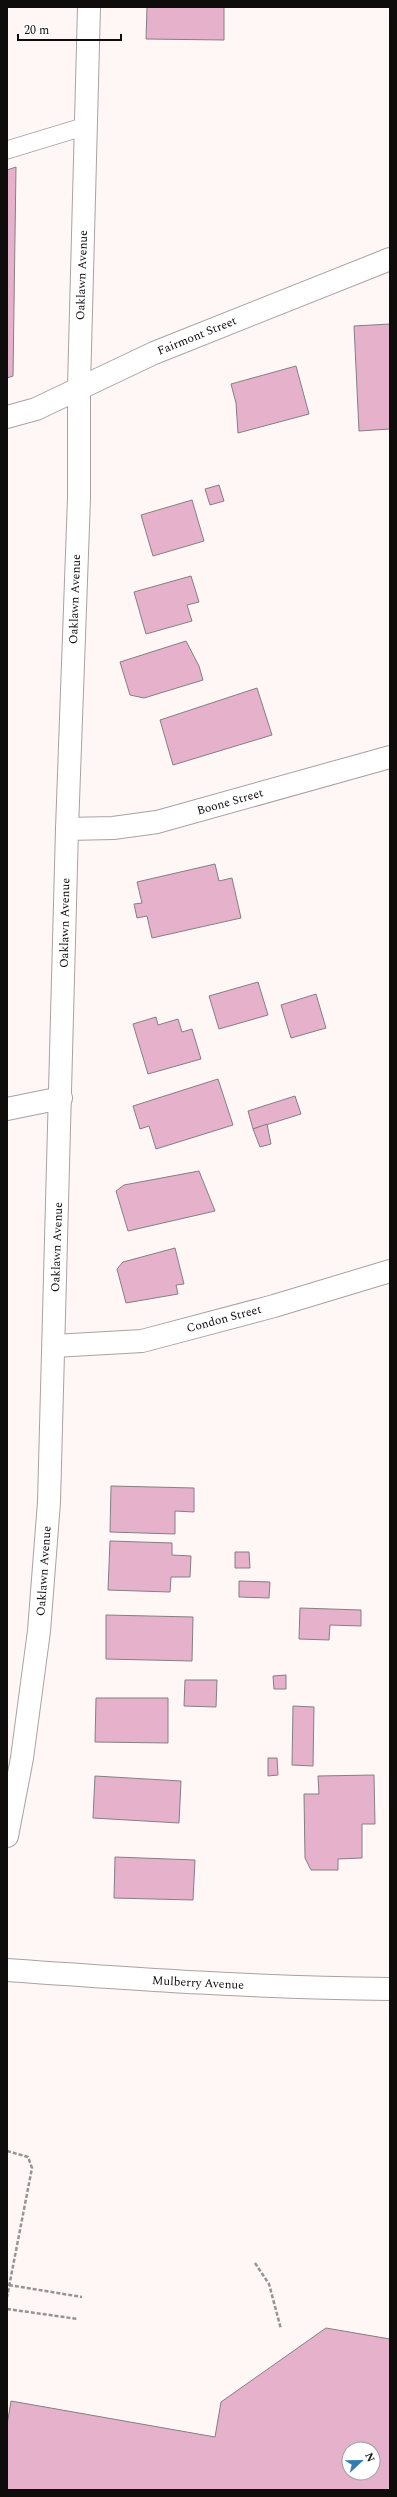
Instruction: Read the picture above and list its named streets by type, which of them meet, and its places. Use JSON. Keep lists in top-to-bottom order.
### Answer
{
  "streets": {
    "street": [
      "Oaklawn Avenue",
      "Fairmont Street",
      "Boone Street",
      "Condon Street",
      "Mulberry Avenue"
    ]
  },
  "crossings": [
    ["Oaklawn Avenue", "Fairmont Street"],
    ["Oaklawn Avenue", "Boone Street"],
    ["Oaklawn Avenue", "Condon Street"]
  ],
  "scale_bar": "20 m",
  "north": "right"
}
